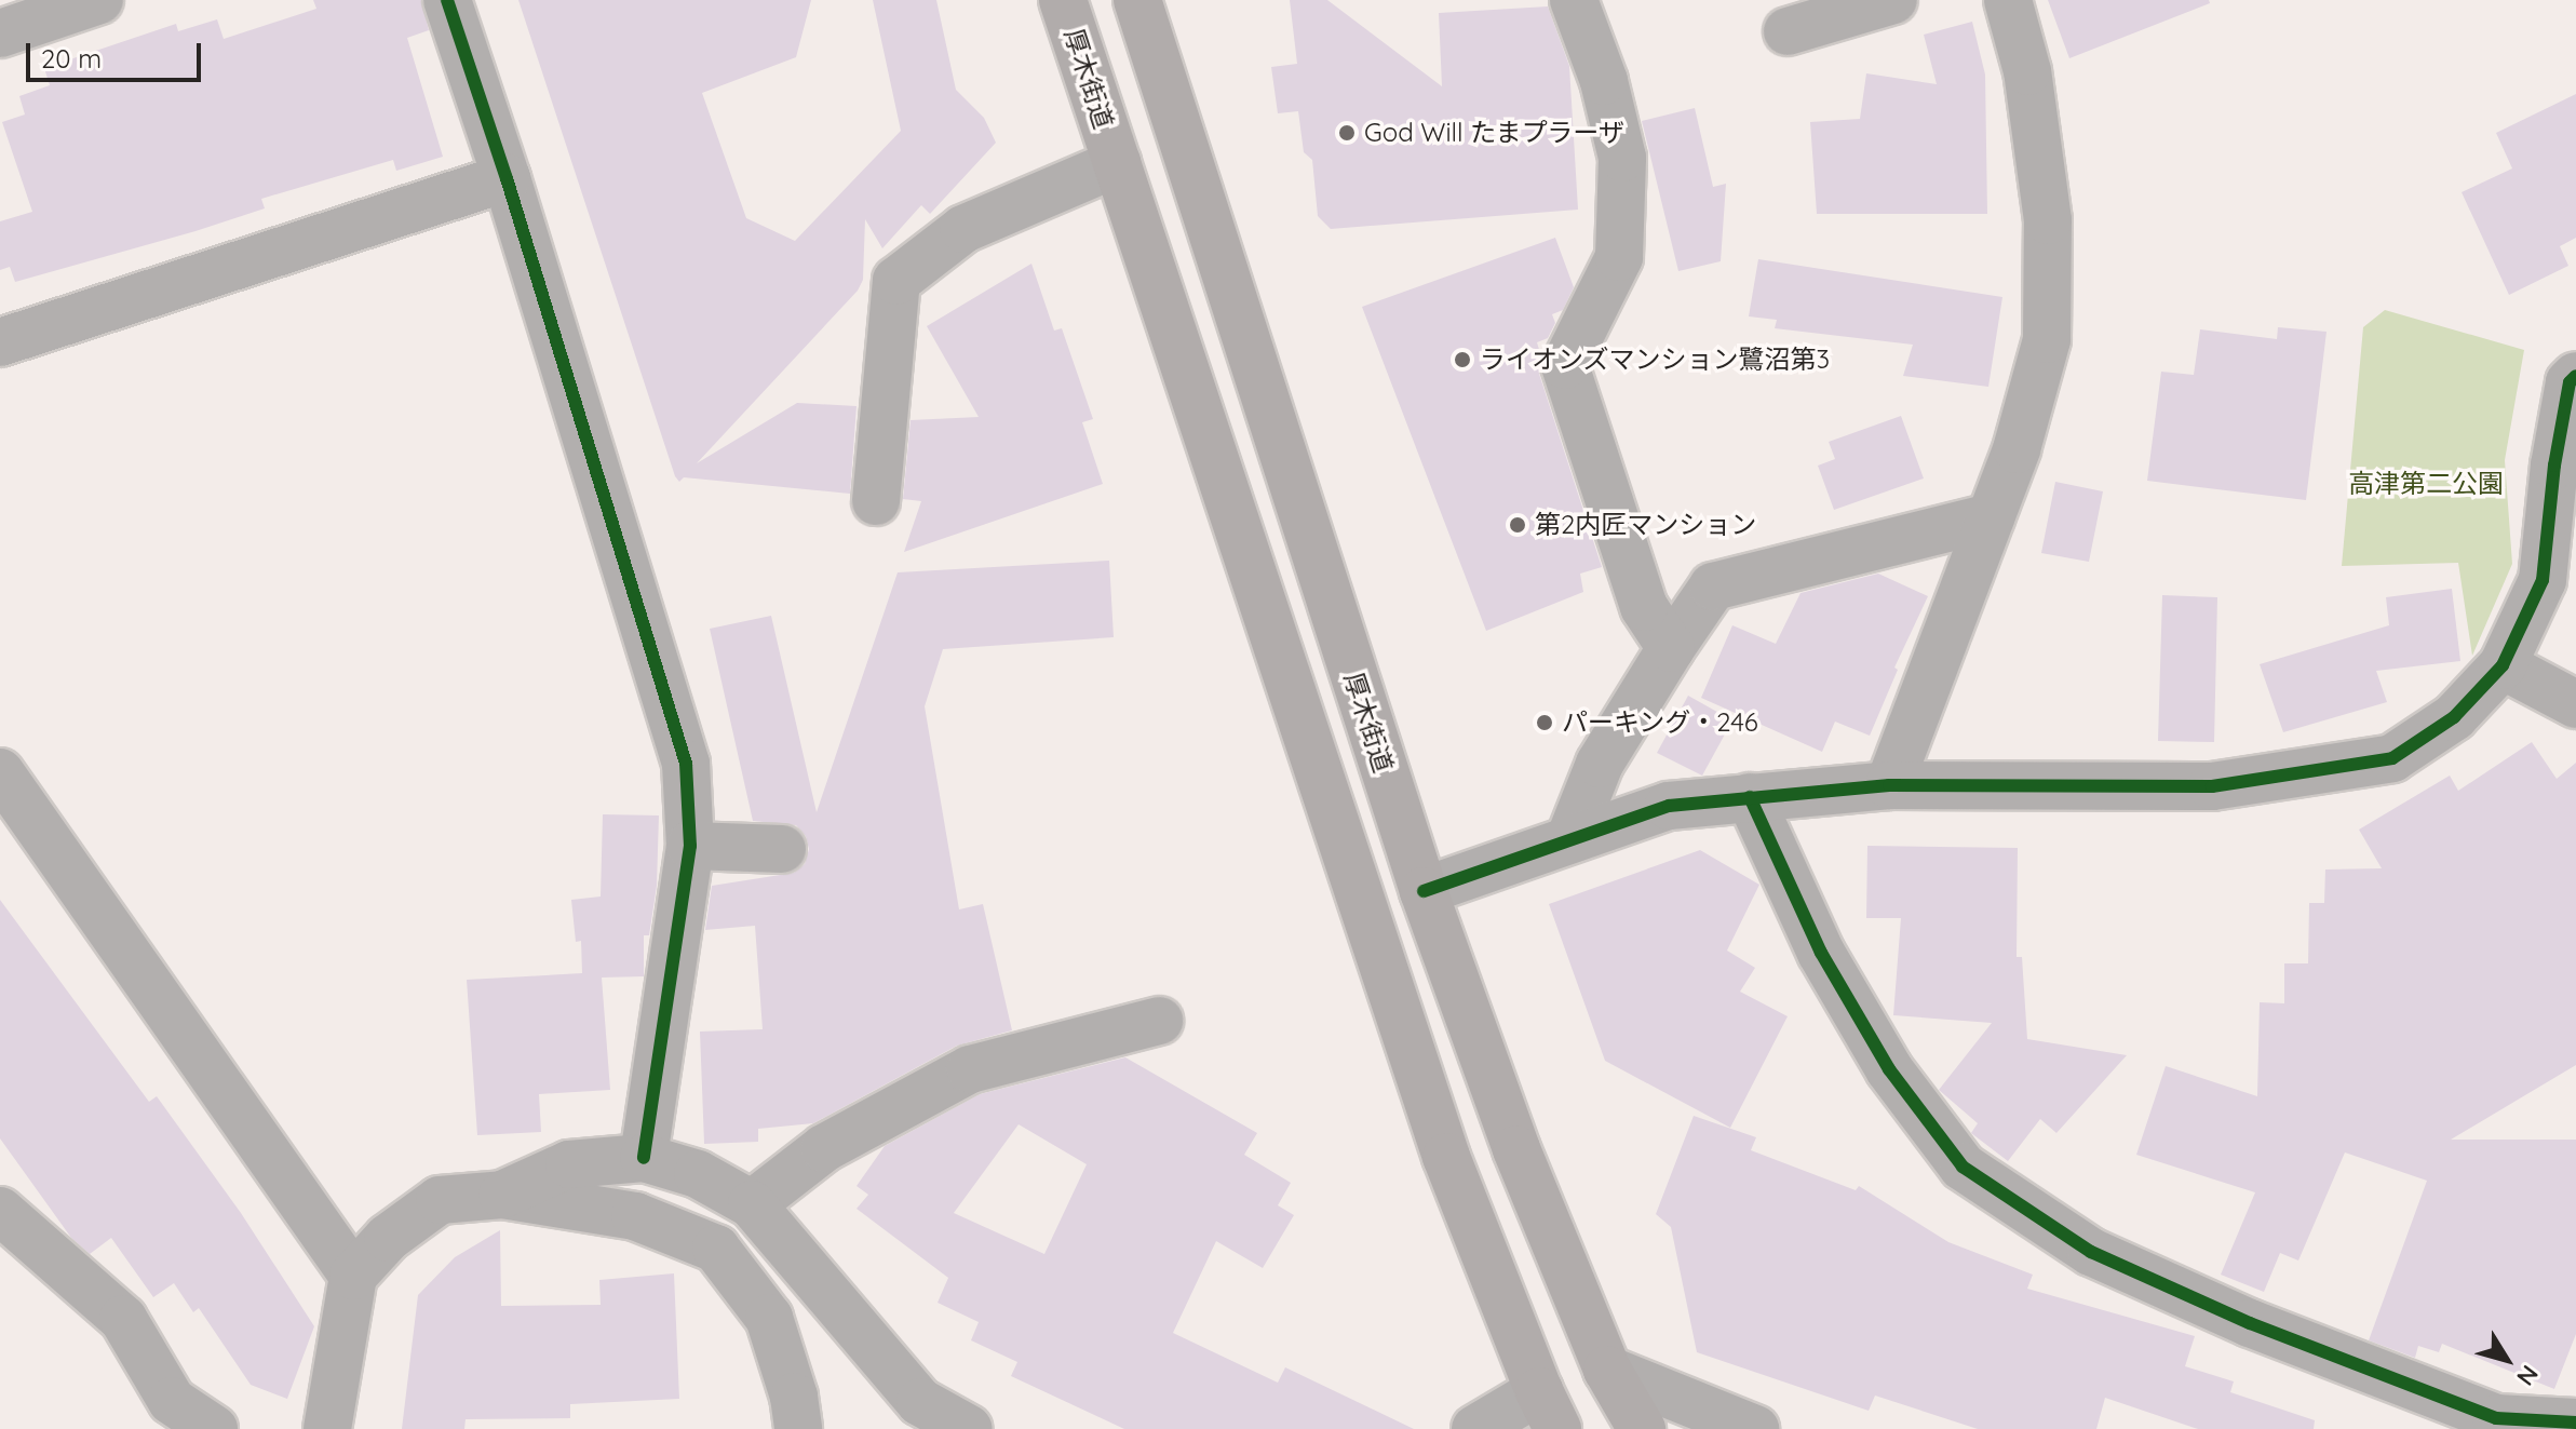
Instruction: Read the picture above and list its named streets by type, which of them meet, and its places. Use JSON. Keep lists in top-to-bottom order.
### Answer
{
  "streets": {
    "highway": ["厚木街道"]
  },
  "parks": ["高津第二公園"],
  "places": [
    "God Will たまプラーザ",
    "ライオンズマンション鷺沼第3",
    "第2内匠マンション",
    "パーキング・246"
  ],
  "scale_bar": "20 m",
  "north": "bottom right"
}
